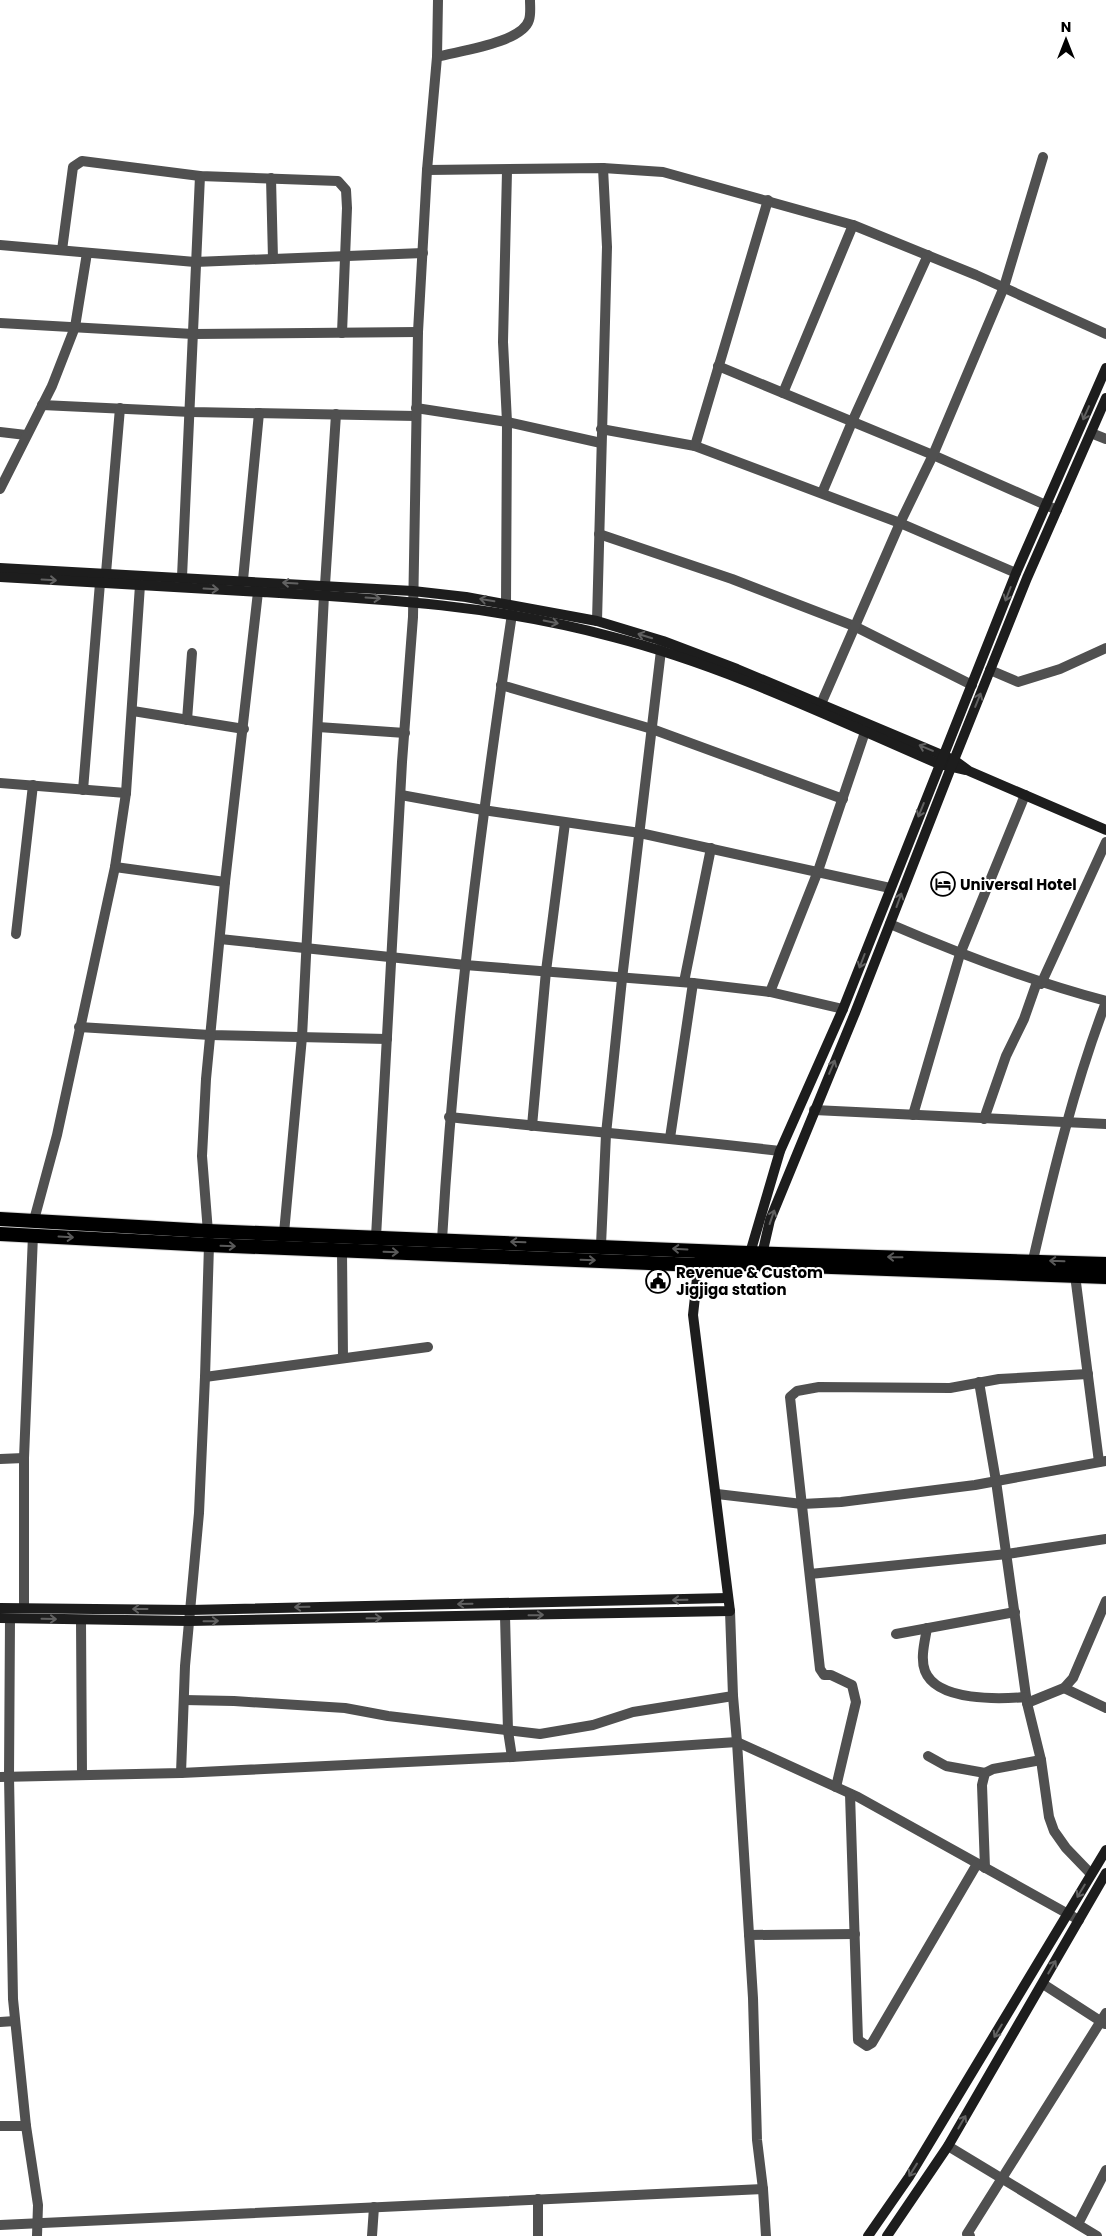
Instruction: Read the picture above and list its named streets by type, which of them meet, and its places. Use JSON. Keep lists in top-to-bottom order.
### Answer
{
  "places": {
    "hotel": ["Universal Hotel"],
    "public building": ["Revenue & Custom Jigjiga station"]
  },
  "north": "top"
}
